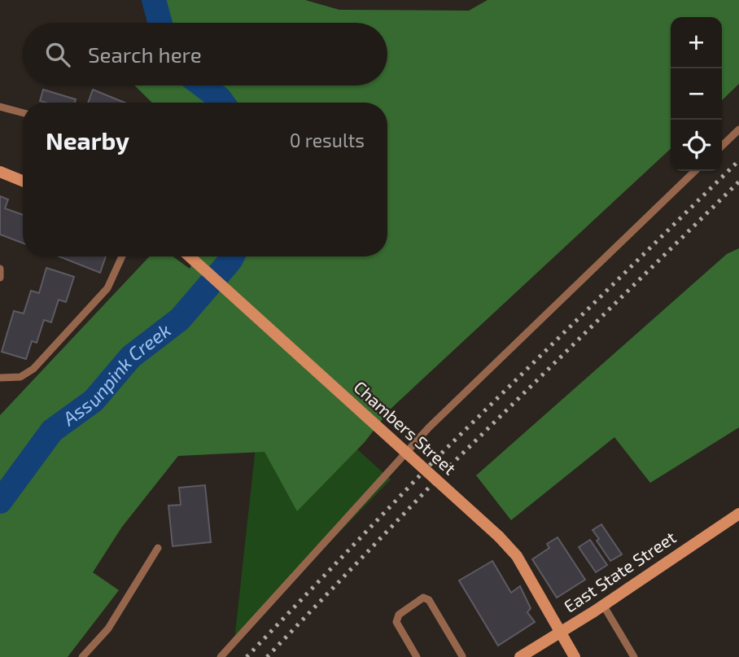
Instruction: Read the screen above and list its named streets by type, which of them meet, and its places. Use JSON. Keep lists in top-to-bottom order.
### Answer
{
  "streets": {
    "street": ["Chambers Street", "East State Street"]
  },
  "crossings": [
    ["Chambers Street", "East State Street"]
  ],
  "water": ["Assunpink Creek"],
  "page": {
    "map_buttons": ["+", "−"],
    "search": "Search here",
    "heading": ["Nearby", "0 results"]
  }
}
